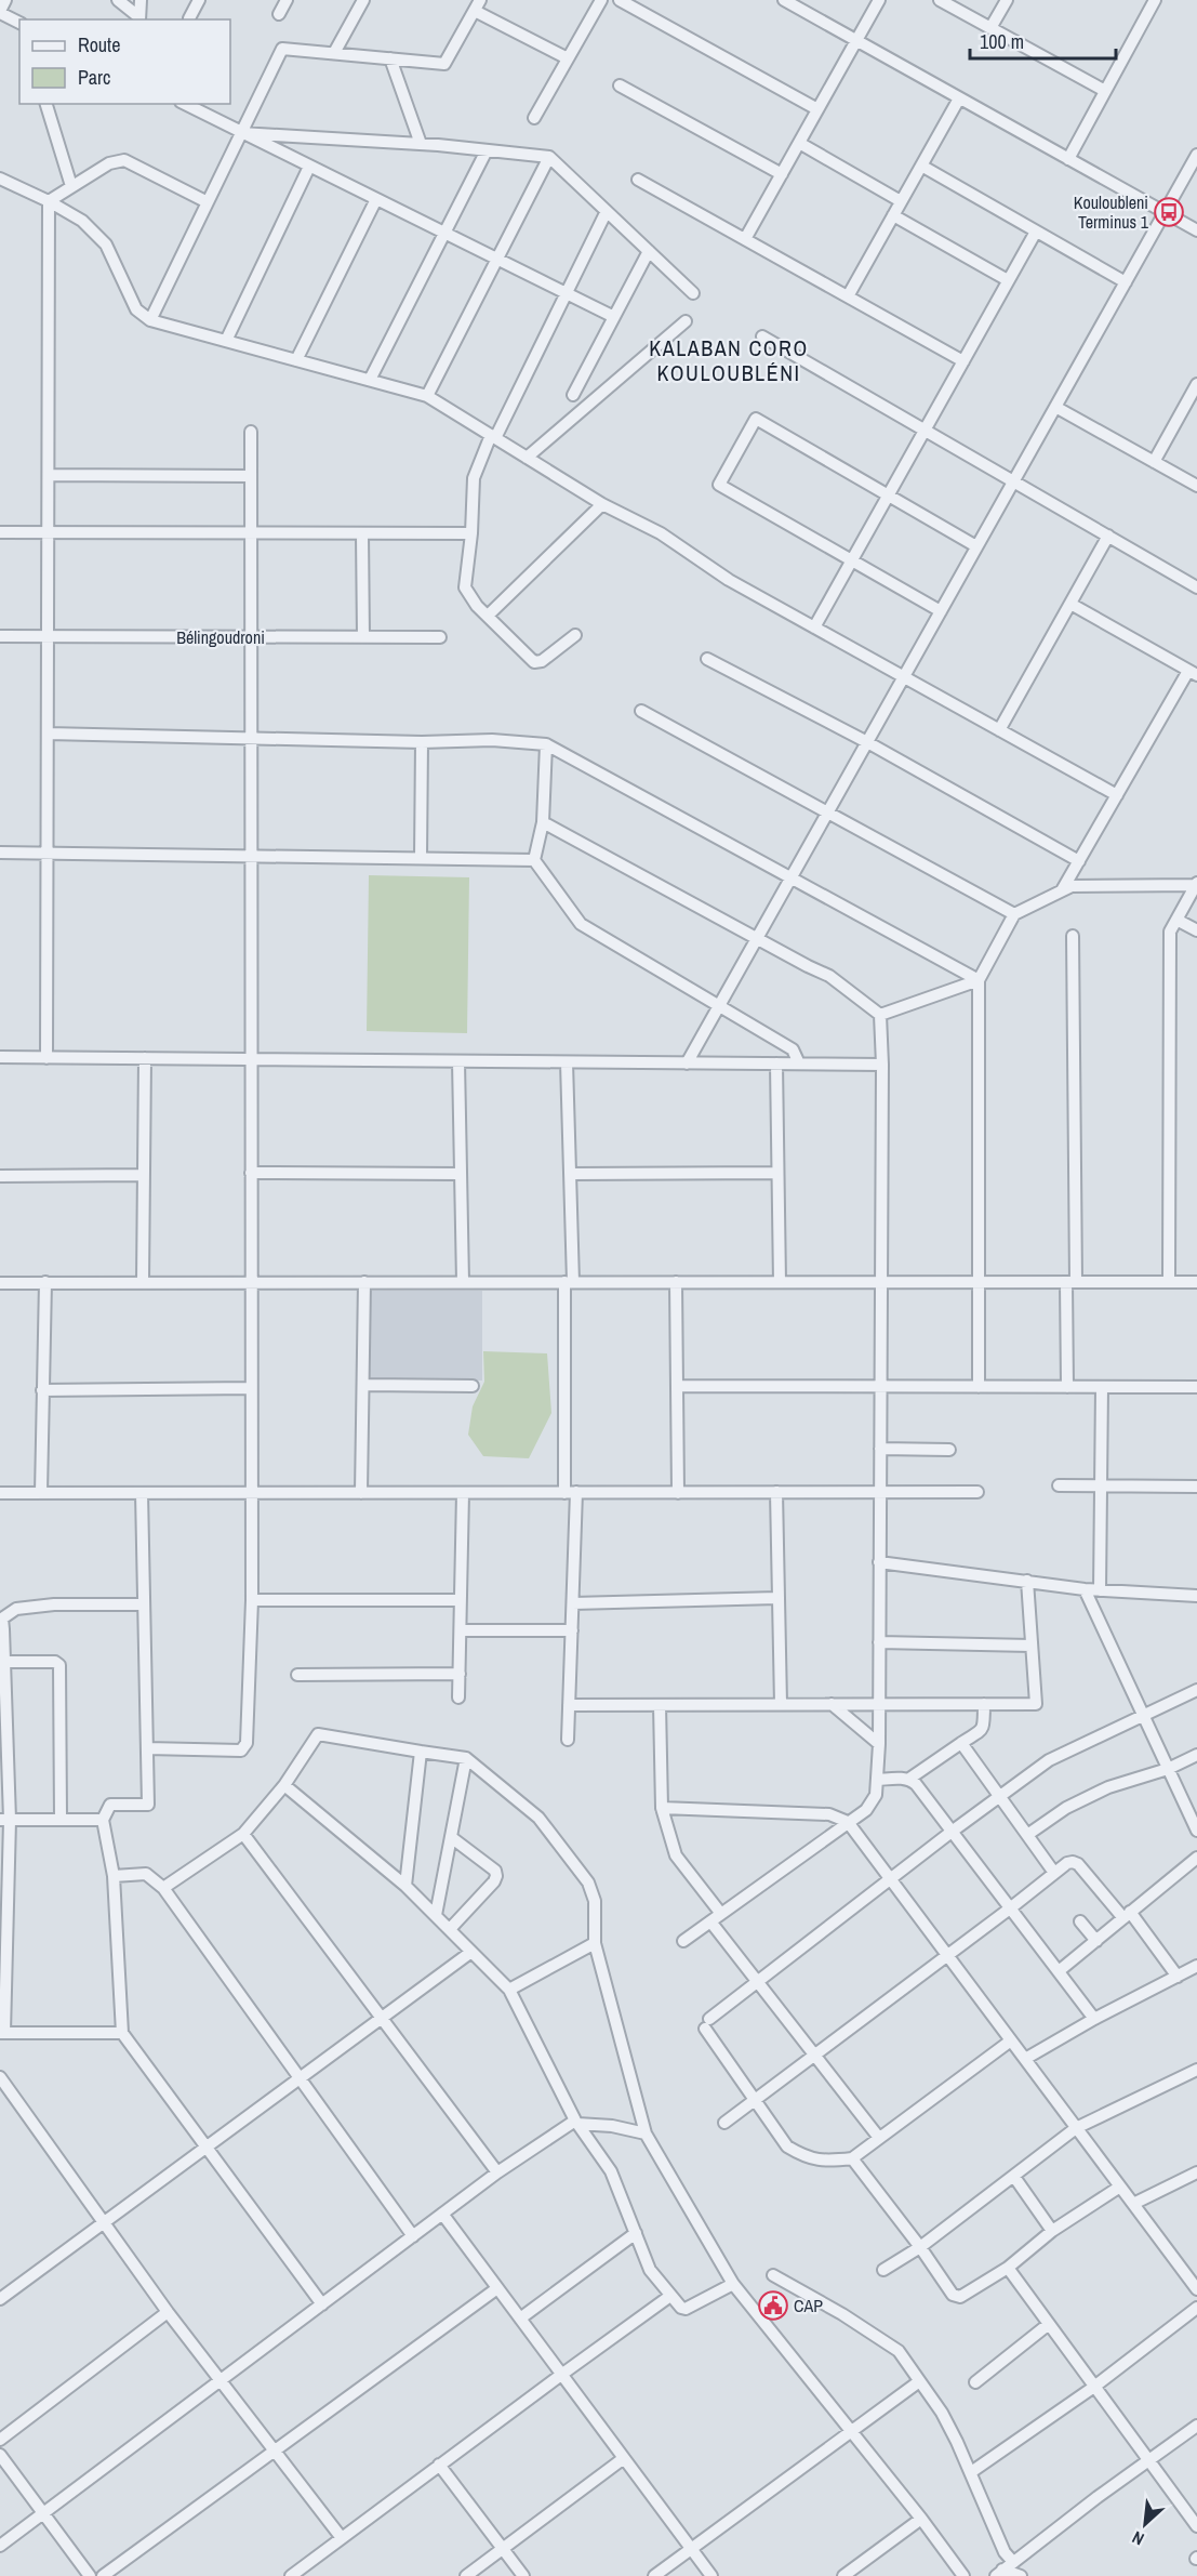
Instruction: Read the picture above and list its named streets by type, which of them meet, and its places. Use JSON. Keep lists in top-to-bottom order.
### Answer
{
  "streets": {
    "street": ["Bélingoudroni"]
  },
  "districts": ["KALABAN CORO KOULOUBLÉNI"],
  "places": {
    "bus stop": ["Kouloubleni Terminus 1"],
    "public building": ["CAP"]
  },
  "legend": ["Route", "Parc"],
  "scale_bar": "100 m",
  "north": "bottom left"
}
